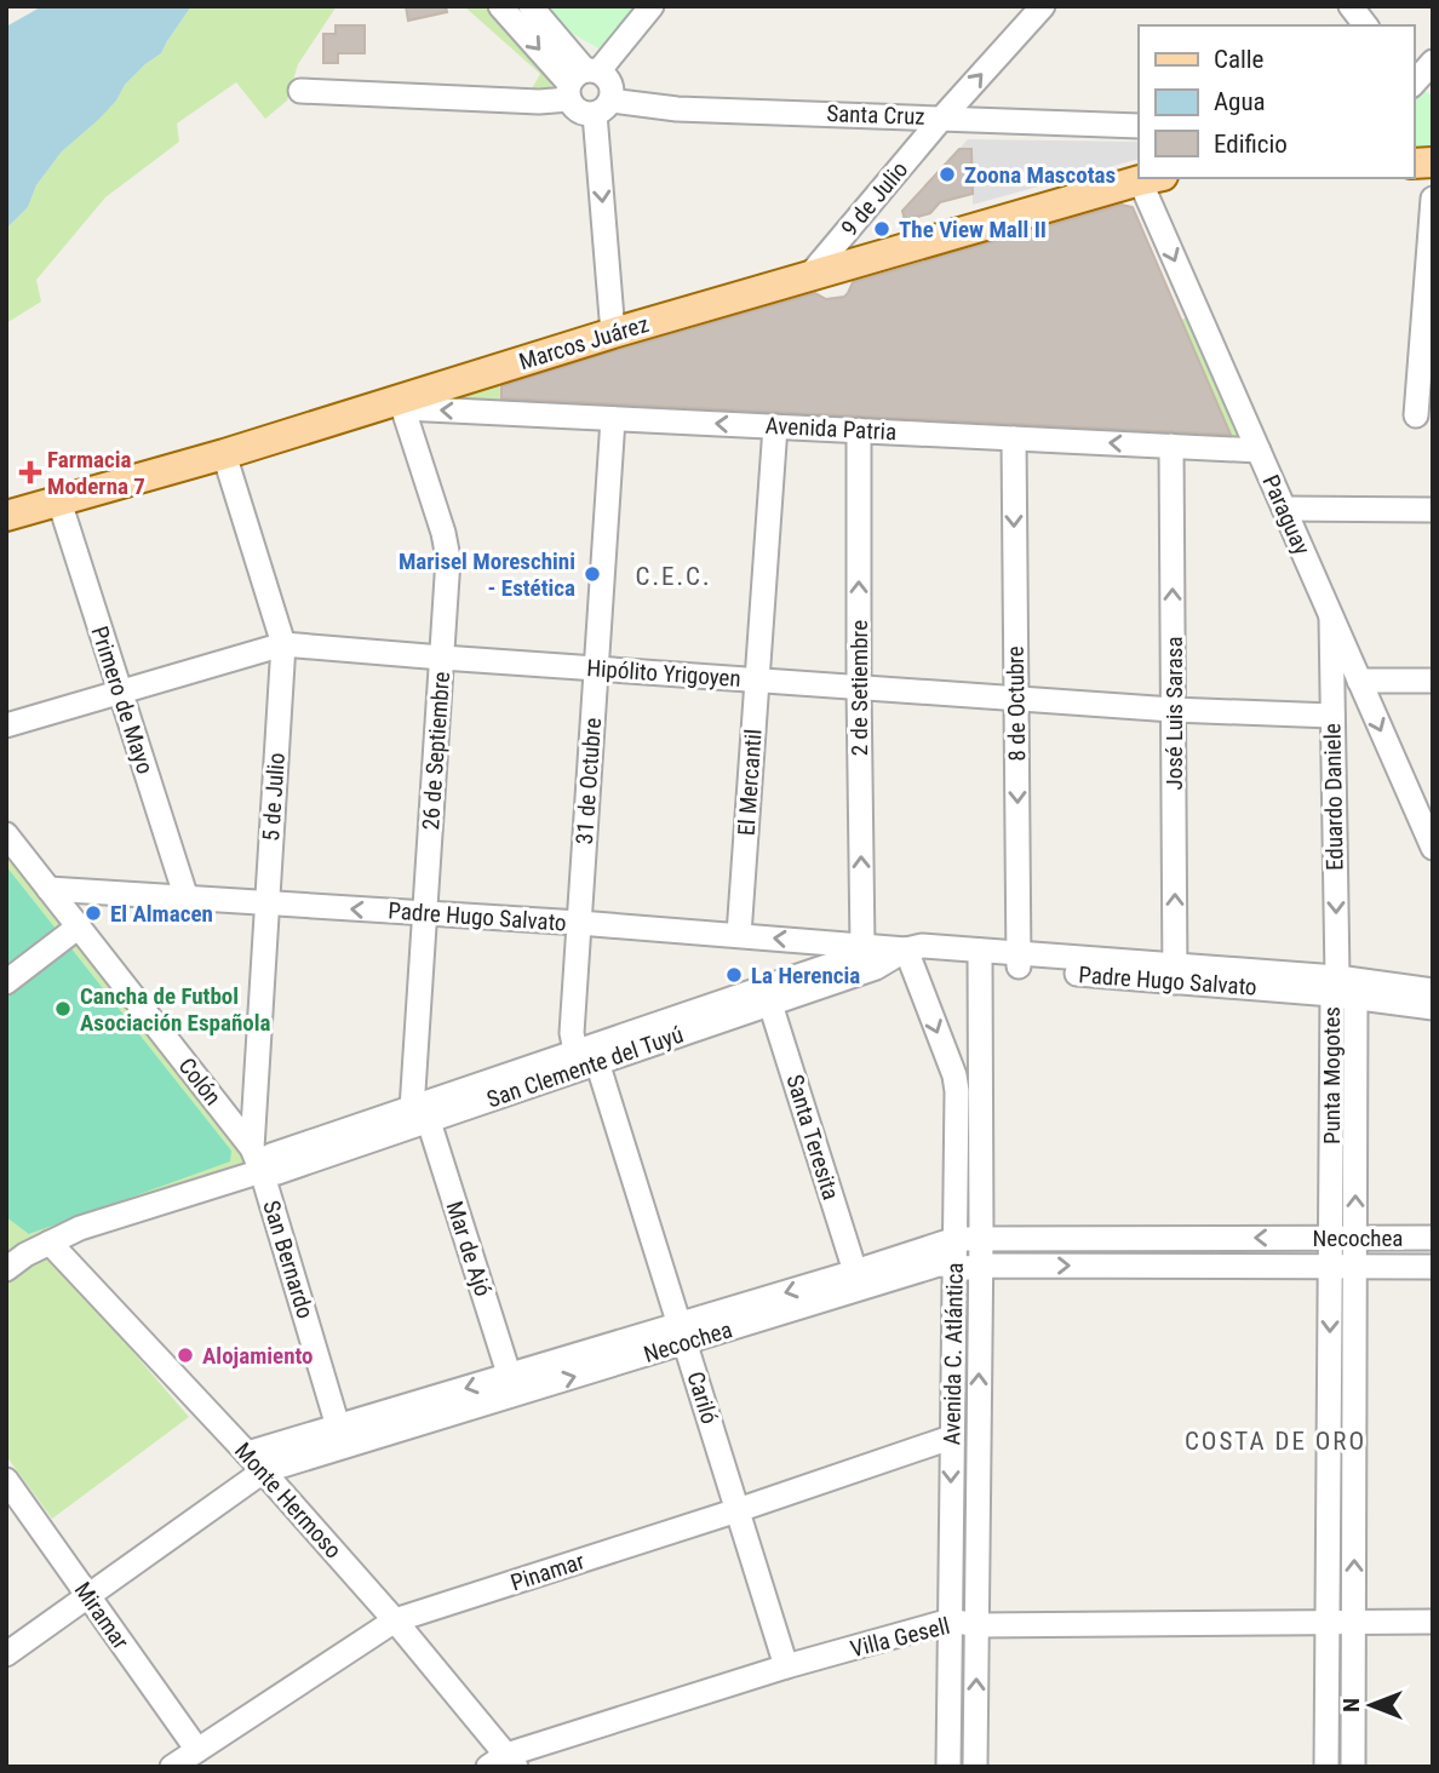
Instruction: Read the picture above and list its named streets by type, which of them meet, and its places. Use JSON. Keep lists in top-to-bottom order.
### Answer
{
  "streets": {
    "main road": ["Marcos Juárez"],
    "street": [
      "Santa Cruz",
      "9 de Julio",
      "Avenida Patria",
      "Paraguay",
      "Hipólito Yrigoyen",
      "2 de Setiembre",
      "Primero de Mayo",
      "8 de Octubre",
      "José Luis Sarasa",
      "26 de Septiembre",
      "31 de Octubre",
      "El Mercantil",
      "5 de Julio",
      "Eduardo Daniele",
      "Padre Hugo Salvato",
      "San Clemente del Tuyú",
      "Punta Mogotes",
      "Colón",
      "Santa Teresita",
      "Necochea",
      "Mar de Ajó",
      "San Bernardo",
      "Avenida C. Atlántica",
      "Cariló",
      "Monte Hermoso",
      "Pinamar",
      "Miramar",
      "Villa Gesell"
    ]
  },
  "crossings": [
    ["Santa Cruz", "9 de Julio"],
    ["9 de Julio", "Marcos Juárez"],
    ["Marcos Juárez", "Avenida Patria"],
    ["Marcos Juárez", "Paraguay"],
    ["Marcos Juárez", "Primero de Mayo"],
    ["Marcos Juárez", "26 de Septiembre"],
    ["Marcos Juárez", "5 de Julio"],
    ["Avenida Patria", "Paraguay"],
    ["Avenida Patria", "2 de Setiembre"],
    ["Avenida Patria", "8 de Octubre"],
    ["Avenida Patria", "José Luis Sarasa"],
    ["Avenida Patria", "26 de Septiembre"],
    ["Avenida Patria", "31 de Octubre"],
    ["Avenida Patria", "El Mercantil"],
    ["Paraguay", "Eduardo Daniele"],
    ["Hipólito Yrigoyen", "2 de Setiembre"],
    ["Hipólito Yrigoyen", "Primero de Mayo"],
    ["Hipólito Yrigoyen", "8 de Octubre"],
    ["Hipólito Yrigoyen", "José Luis Sarasa"],
    ["Hipólito Yrigoyen", "26 de Septiembre"],
    ["Hipólito Yrigoyen", "31 de Octubre"],
    ["Hipólito Yrigoyen", "El Mercantil"],
    ["Hipólito Yrigoyen", "5 de Julio"],
    ["Hipólito Yrigoyen", "Eduardo Daniele"],
    ["2 de Setiembre", "Padre Hugo Salvato"],
    ["2 de Setiembre", "San Clemente del Tuyú"],
    ["Primero de Mayo", "Padre Hugo Salvato"],
    ["8 de Octubre", "Padre Hugo Salvato"],
    ["José Luis Sarasa", "Padre Hugo Salvato"],
    ["26 de Septiembre", "Padre Hugo Salvato"],
    ["26 de Septiembre", "San Clemente del Tuyú"],
    ["26 de Septiembre", "Mar de Ajó"],
    ["31 de Octubre", "Padre Hugo Salvato"],
    ["31 de Octubre", "San Clemente del Tuyú"],
    ["El Mercantil", "Padre Hugo Salvato"],
    ["5 de Julio", "Padre Hugo Salvato"],
    ["5 de Julio", "San Clemente del Tuyú"],
    ["5 de Julio", "Colón"],
    ["5 de Julio", "San Bernardo"],
    ["Eduardo Daniele", "Padre Hugo Salvato"],
    ["Eduardo Daniele", "Punta Mogotes"],
    ["Padre Hugo Salvato", "San Clemente del Tuyú"],
    ["Padre Hugo Salvato", "Punta Mogotes"],
    ["Padre Hugo Salvato", "Colón"],
    ["Padre Hugo Salvato", "Avenida C. Atlántica"],
    ["San Clemente del Tuyú", "Colón"],
    ["San Clemente del Tuyú", "Santa Teresita"],
    ["San Clemente del Tuyú", "Mar de Ajó"],
    ["San Clemente del Tuyú", "San Bernardo"],
    ["San Clemente del Tuyú", "Avenida C. Atlántica"],
    ["San Clemente del Tuyú", "Cariló"],
    ["San Clemente del Tuyú", "Monte Hermoso"],
    ["Punta Mogotes", "Necochea"],
    ["Punta Mogotes", "Villa Gesell"],
    ["Colón", "San Bernardo"],
    ["Santa Teresita", "Necochea"],
    ["Necochea", "Mar de Ajó"],
    ["Necochea", "San Bernardo"],
    ["Necochea", "Avenida C. Atlántica"],
    ["Necochea", "Cariló"],
    ["Necochea", "Monte Hermoso"],
    ["Necochea", "Miramar"],
    ["Avenida C. Atlántica", "Pinamar"],
    ["Avenida C. Atlántica", "Villa Gesell"],
    ["Cariló", "Pinamar"],
    ["Cariló", "Villa Gesell"],
    ["Monte Hermoso", "Pinamar"],
    ["Monte Hermoso", "Villa Gesell"],
    ["Pinamar", "Miramar"]
  ],
  "one_way": [
    "9 de Julio",
    "Avenida Patria",
    "Paraguay",
    "2 de Setiembre",
    "8 de Octubre",
    "José Luis Sarasa",
    "Eduardo Daniele"
  ],
  "districts": ["C.E.C.", "COSTA DE ORO"],
  "places": {
    "other": [
      "Zoona Mascotas",
      "The View Mall II",
      "Marisel Moreschini - Estética",
      "El Almacen",
      "La Herencia",
      "Cancha de Futbol Asociación Española",
      "Alojamiento"
    ],
    "health": ["Farmacia Moderna 7"]
  },
  "legend": ["Calle", "Agua", "Edificio"],
  "north": "left"
}
